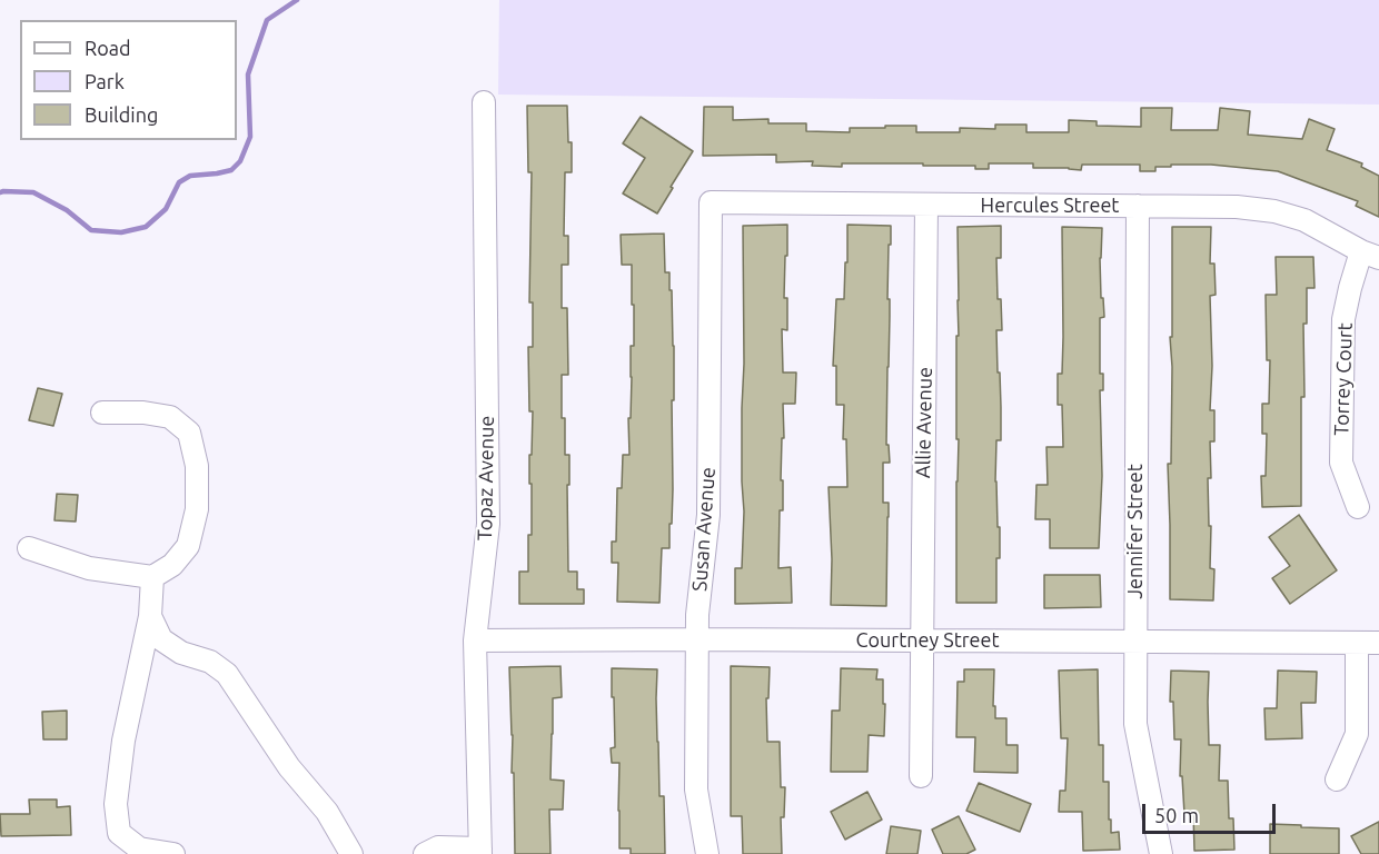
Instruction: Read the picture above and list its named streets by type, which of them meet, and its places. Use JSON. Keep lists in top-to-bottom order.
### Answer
{
  "streets": {
    "street": [
      "Hercules Street",
      "Torrey Court",
      "Allie Avenue",
      "Topaz Avenue",
      "Susan Avenue",
      "Jennifer Street",
      "Courtney Street"
    ]
  },
  "crossings": [
    ["Hercules Street", "Torrey Court"],
    ["Hercules Street", "Allie Avenue"],
    ["Hercules Street", "Susan Avenue"],
    ["Hercules Street", "Jennifer Street"],
    ["Allie Avenue", "Courtney Street"],
    ["Topaz Avenue", "Courtney Street"],
    ["Susan Avenue", "Courtney Street"],
    ["Jennifer Street", "Courtney Street"]
  ],
  "legend": ["Road", "Park", "Building"],
  "scale_bar": "50 m"
}
